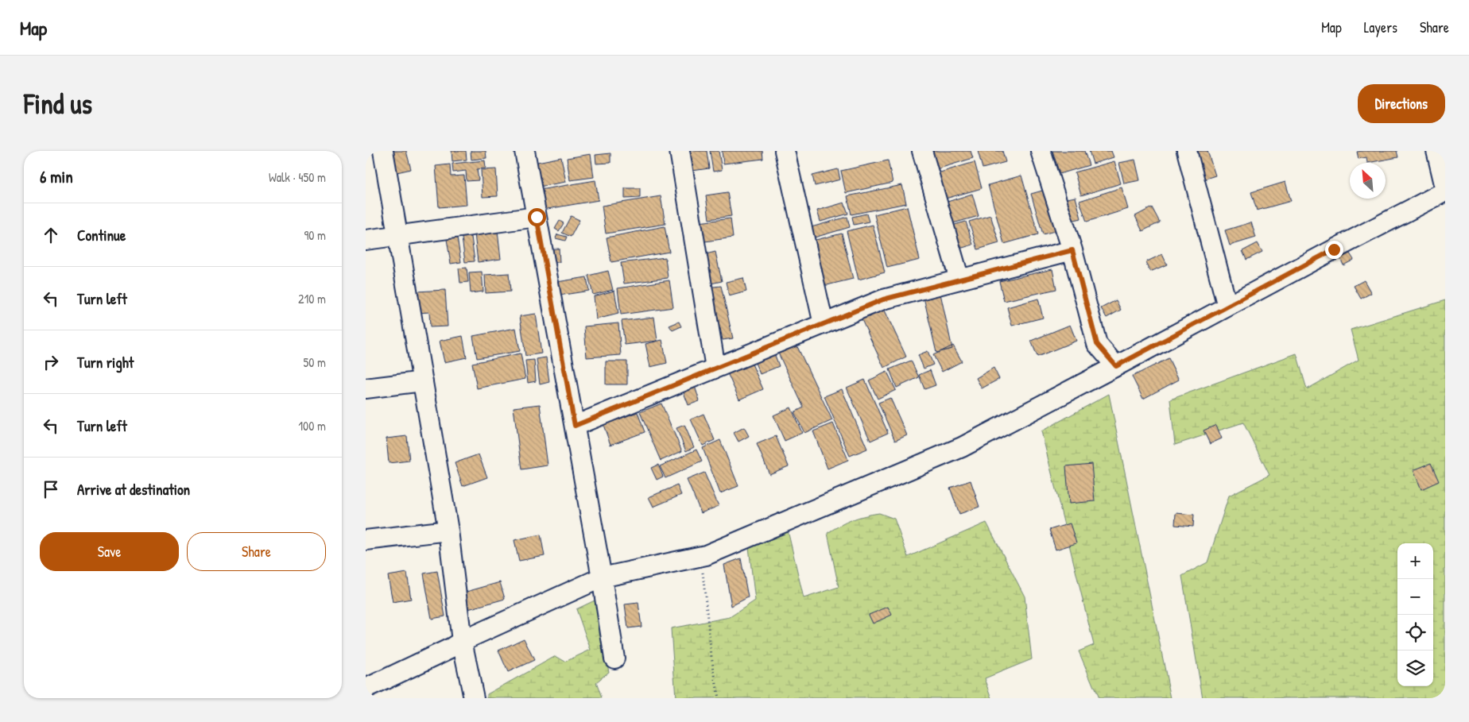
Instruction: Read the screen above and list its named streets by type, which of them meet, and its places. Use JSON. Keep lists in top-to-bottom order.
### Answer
{
  "north": "top left",
  "page": {
    "header": "Map",
    "nav": ["Map", "Layers", "Share"],
    "buttons": [
      "Directions",
      ["Save", "Share"]
    ],
    "title": "Find us",
    "heading": ["6 min", "Walk · 450 m"],
    "list": [
      ["Continue", "90 m"],
      ["Turn left", "210 m"],
      ["Turn right", "50 m"],
      ["Turn left", "100 m"],
      "Arrive at destination"
    ],
    "map_buttons": ["+", "−"]
  }
}
